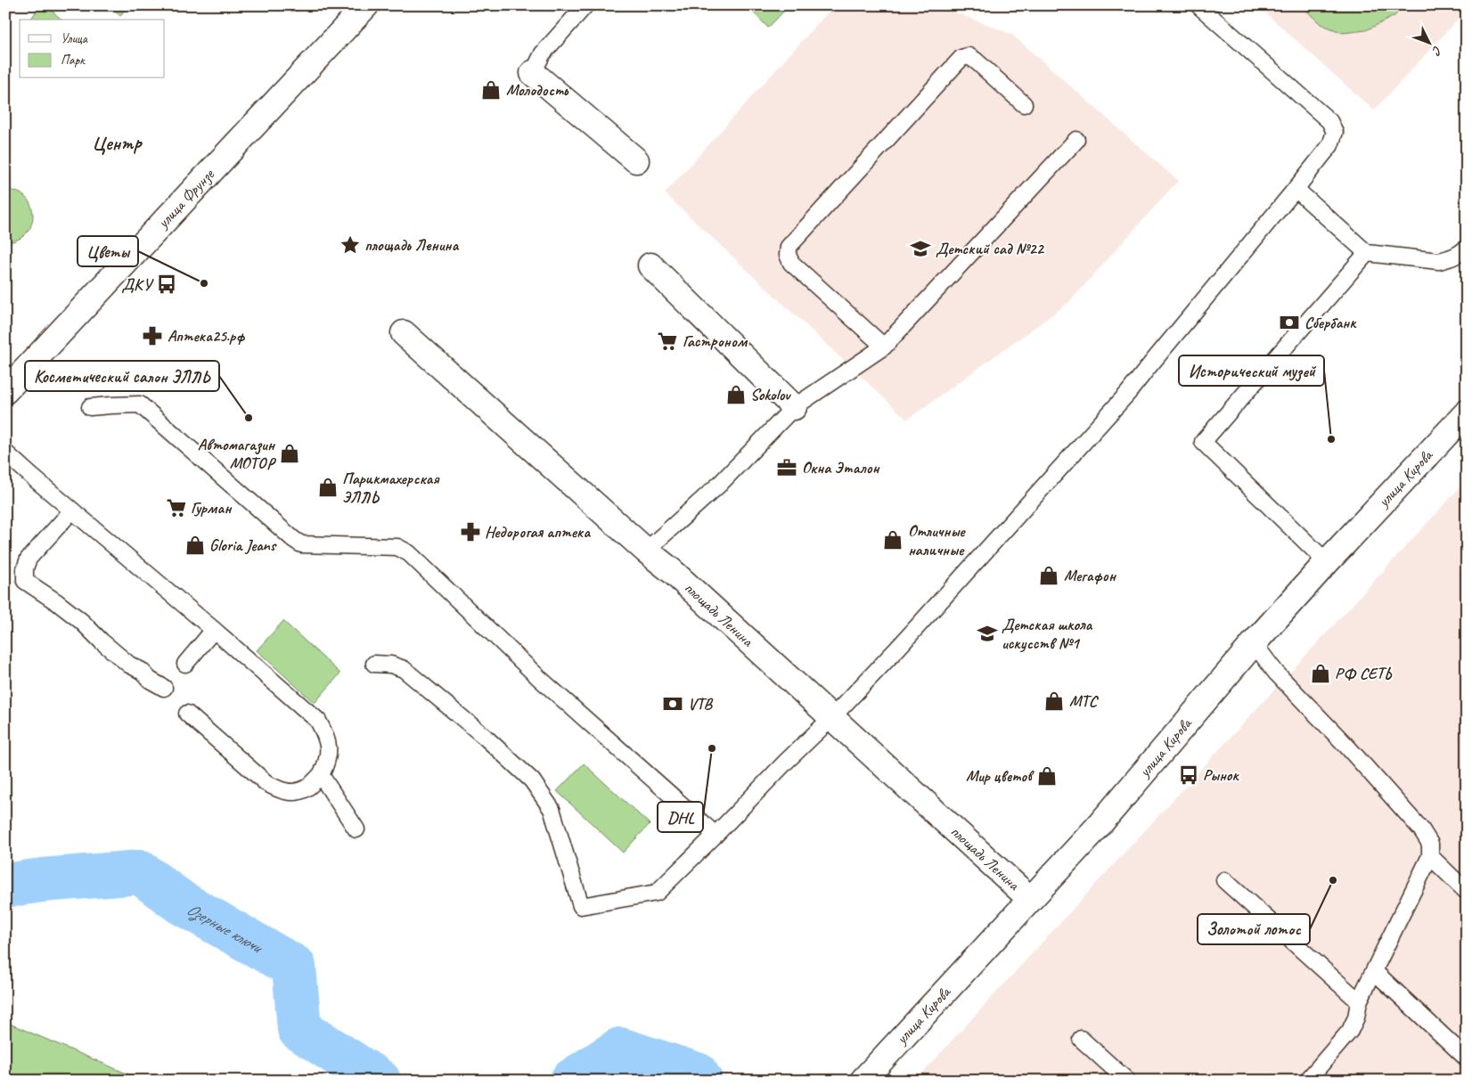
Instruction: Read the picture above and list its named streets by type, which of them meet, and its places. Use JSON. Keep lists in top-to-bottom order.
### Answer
{
  "streets": {
    "main road": ["улица Фрунзе", "улица Кирова", "площадь Ленина"]
  },
  "crossings": [
    ["улица Кирова", "площадь Ленина"]
  ],
  "districts": ["Центр"],
  "water": ["Озерные ключи"],
  "places": {
    "shop": [
      "Молодость",
      "Sokolov",
      "Автомагазин МОТОР",
      "Парикмахерская ЭЛЛЬ",
      "Отличные наличные",
      "Gloria Jeans",
      "Мегафон",
      "РФ СЕТЬ",
      "МТС",
      "Мир цветов"
    ],
    "place": ["площадь Ленина"],
    "school or university": ["Детский сад №22", "Детская школа искусств №1"],
    "other": [
      "Цветы",
      "Косметический салон ЭЛЛЬ",
      "Исторический музей",
      "DHL",
      "Золотой лотос"
    ],
    "bus stop": ["ДКУ", "Рынок"],
    "bank": ["Сбербанк", "VTB"],
    "pharmacy": ["Аптека25.рф", "Недорогая аптека"],
    "supermarket": ["Гастроном", "Гурман"],
    "office": ["Окна Эталон"]
  },
  "legend": ["Улица", "Парк"],
  "north": "bottom right"
}
